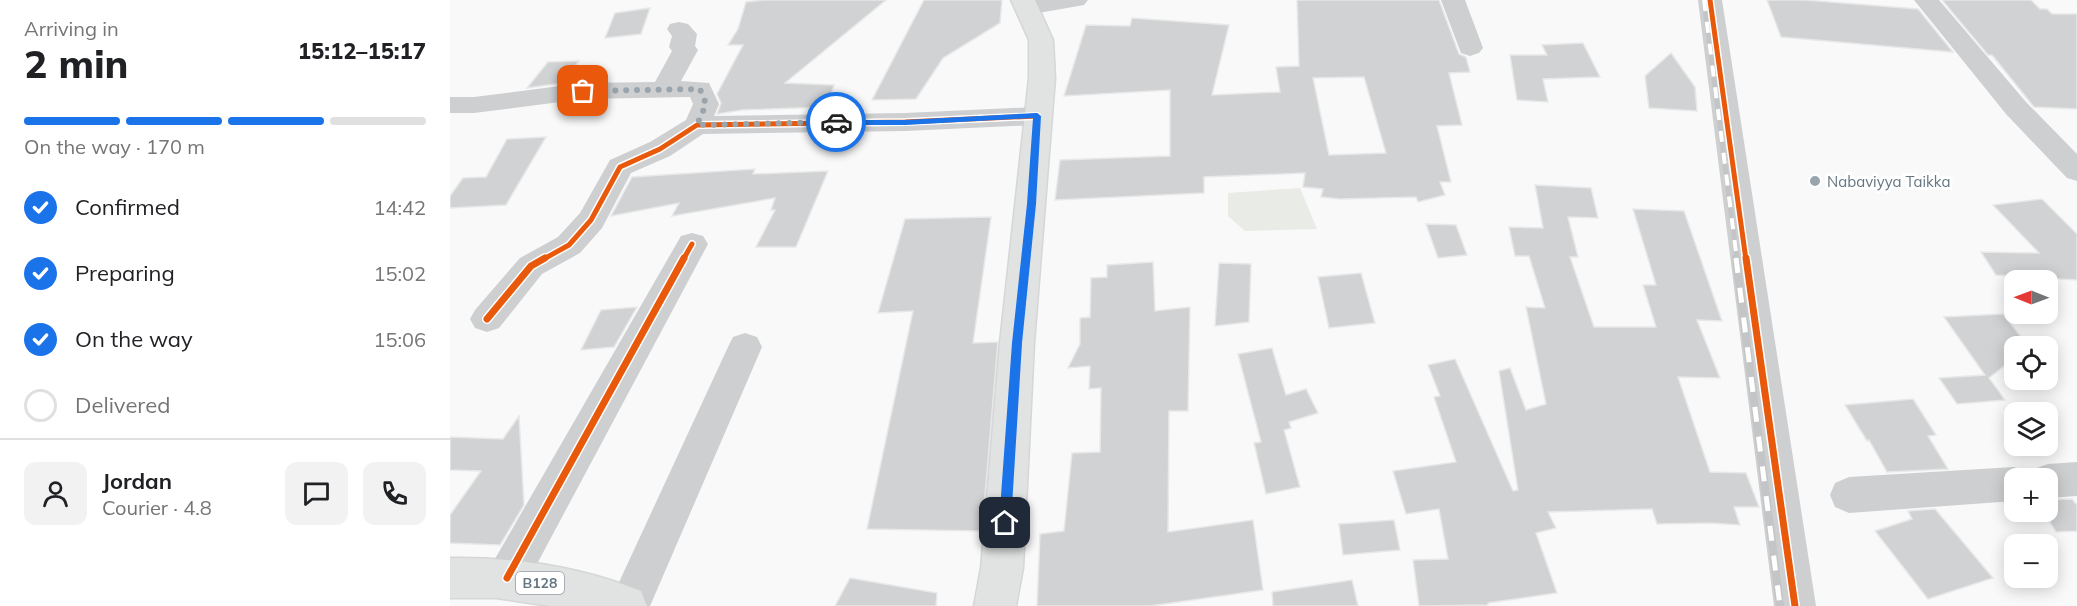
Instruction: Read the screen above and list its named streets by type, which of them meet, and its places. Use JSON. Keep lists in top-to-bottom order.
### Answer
{
  "streets": {
    "main road": ["B128"]
  },
  "places": ["Nabaviyya Taikka"],
  "north": "left",
  "page": {
    "heading": ["2 min", "Arriving in", "15:12–15:17"],
    "panel": ["Jordan", "Courier · 4.8"],
    "bar": "On the way · 170 m",
    "list": [
      ["Confirmed", "14:42"],
      ["Preparing", "15:02"],
      ["On the way", "15:06"],
      "Delivered"
    ],
    "map_buttons": ["+", "−"]
  }
}
